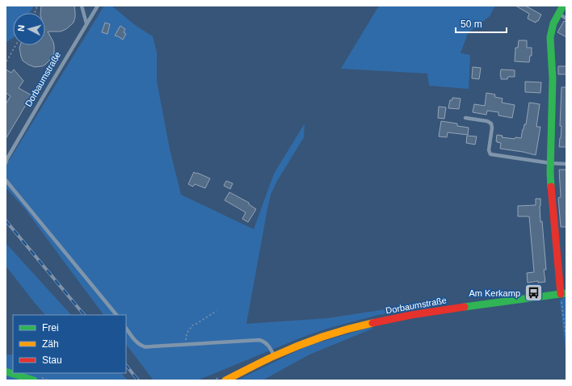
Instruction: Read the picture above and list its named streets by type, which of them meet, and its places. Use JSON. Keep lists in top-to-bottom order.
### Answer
{
  "streets": {
    "street": ["Dorbaumstraße"]
  },
  "places": {
    "bus stop": ["Am Kerkamp"]
  },
  "legend": ["Frei", "Zäh", "Stau"],
  "scale_bar": "50 m",
  "north": "left"
}
